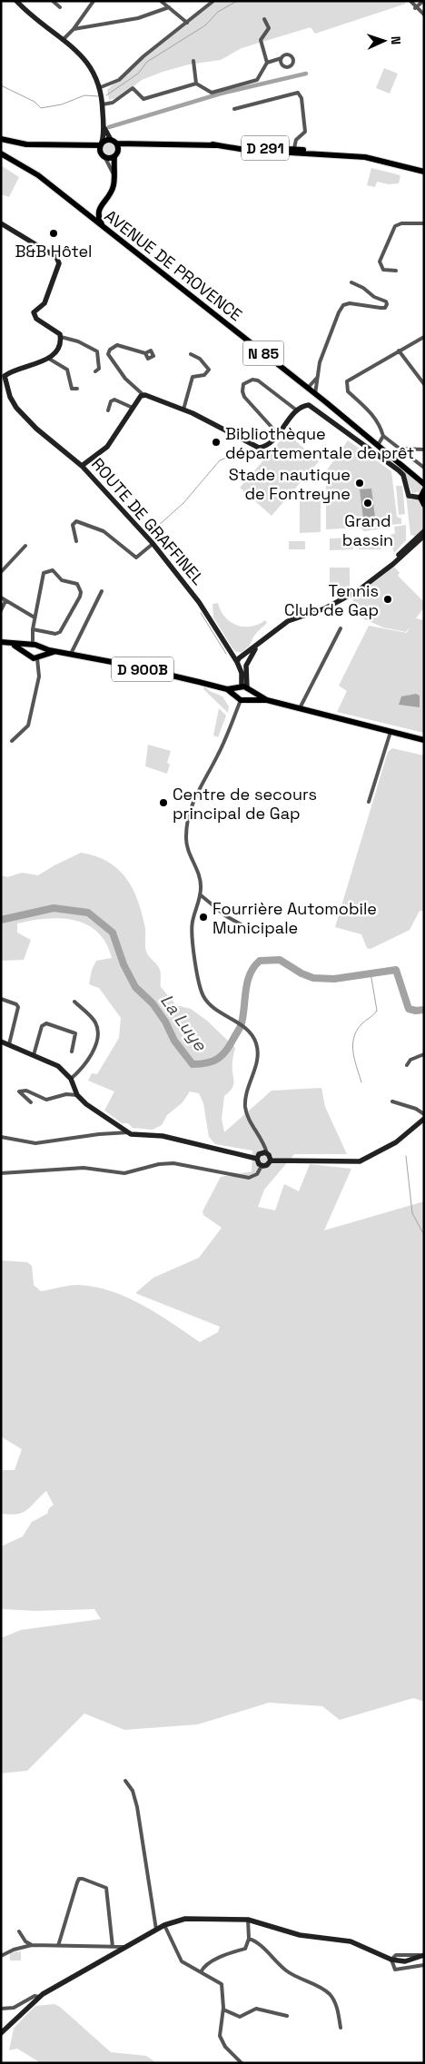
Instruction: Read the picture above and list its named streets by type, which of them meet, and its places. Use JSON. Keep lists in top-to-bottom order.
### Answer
{
  "streets": {
    "main road": [
      "D 291",
      "AVENUE DE PROVENCE",
      "N 85",
      "D 900B"
    ],
    "street": ["ROUTE DE GRAFFINEL"]
  },
  "water": ["La Luye"],
  "places": [
    "B&B Hôtel",
    "Bibliothèque départementale de prêt",
    "Stade nautique de Fontreyne",
    "Grand bassin",
    "Tennis Club de Gap",
    "Centre de secours principal de Gap",
    "Fourrière Automobile Municipale"
  ],
  "north": "right"
}
